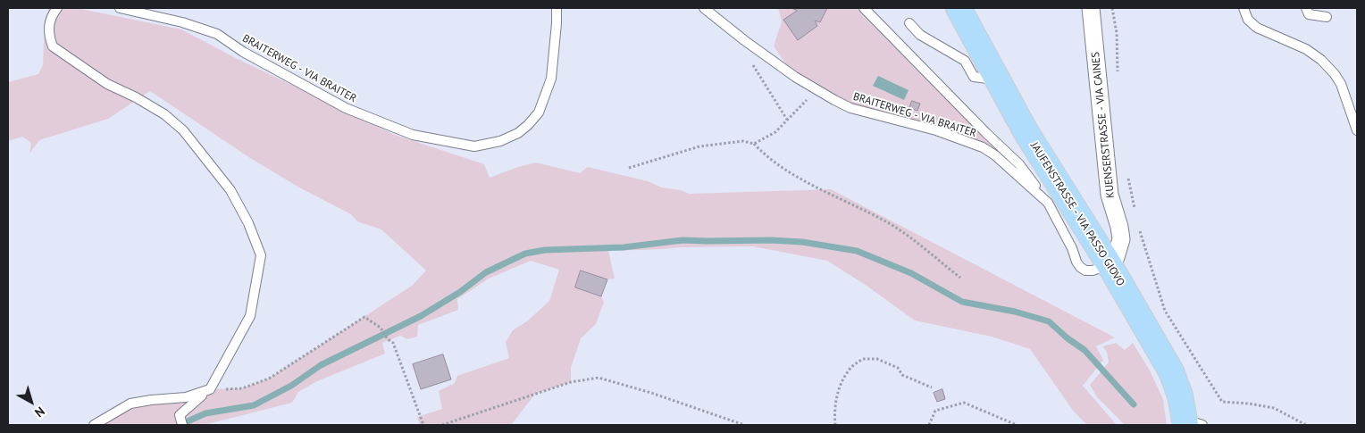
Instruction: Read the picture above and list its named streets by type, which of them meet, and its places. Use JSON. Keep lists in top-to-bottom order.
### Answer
{
  "streets": {
    "main road": ["JAUFENSTRASSE - VIA PASSO GIOVO"],
    "street": ["KUENSERSTRASSE - VIA CAINES"],
    "lane": ["BRAITERWEG - VIA BRAITER"]
  },
  "crossings": [
    ["BRAITERWEG - VIA BRAITER", "KUENSERSTRASSE - VIA CAINES"],
    ["BRAITERWEG - VIA BRAITER", "JAUFENSTRASSE - VIA PASSO GIOVO"],
    ["KUENSERSTRASSE - VIA CAINES", "JAUFENSTRASSE - VIA PASSO GIOVO"]
  ],
  "north": "bottom right"
}
